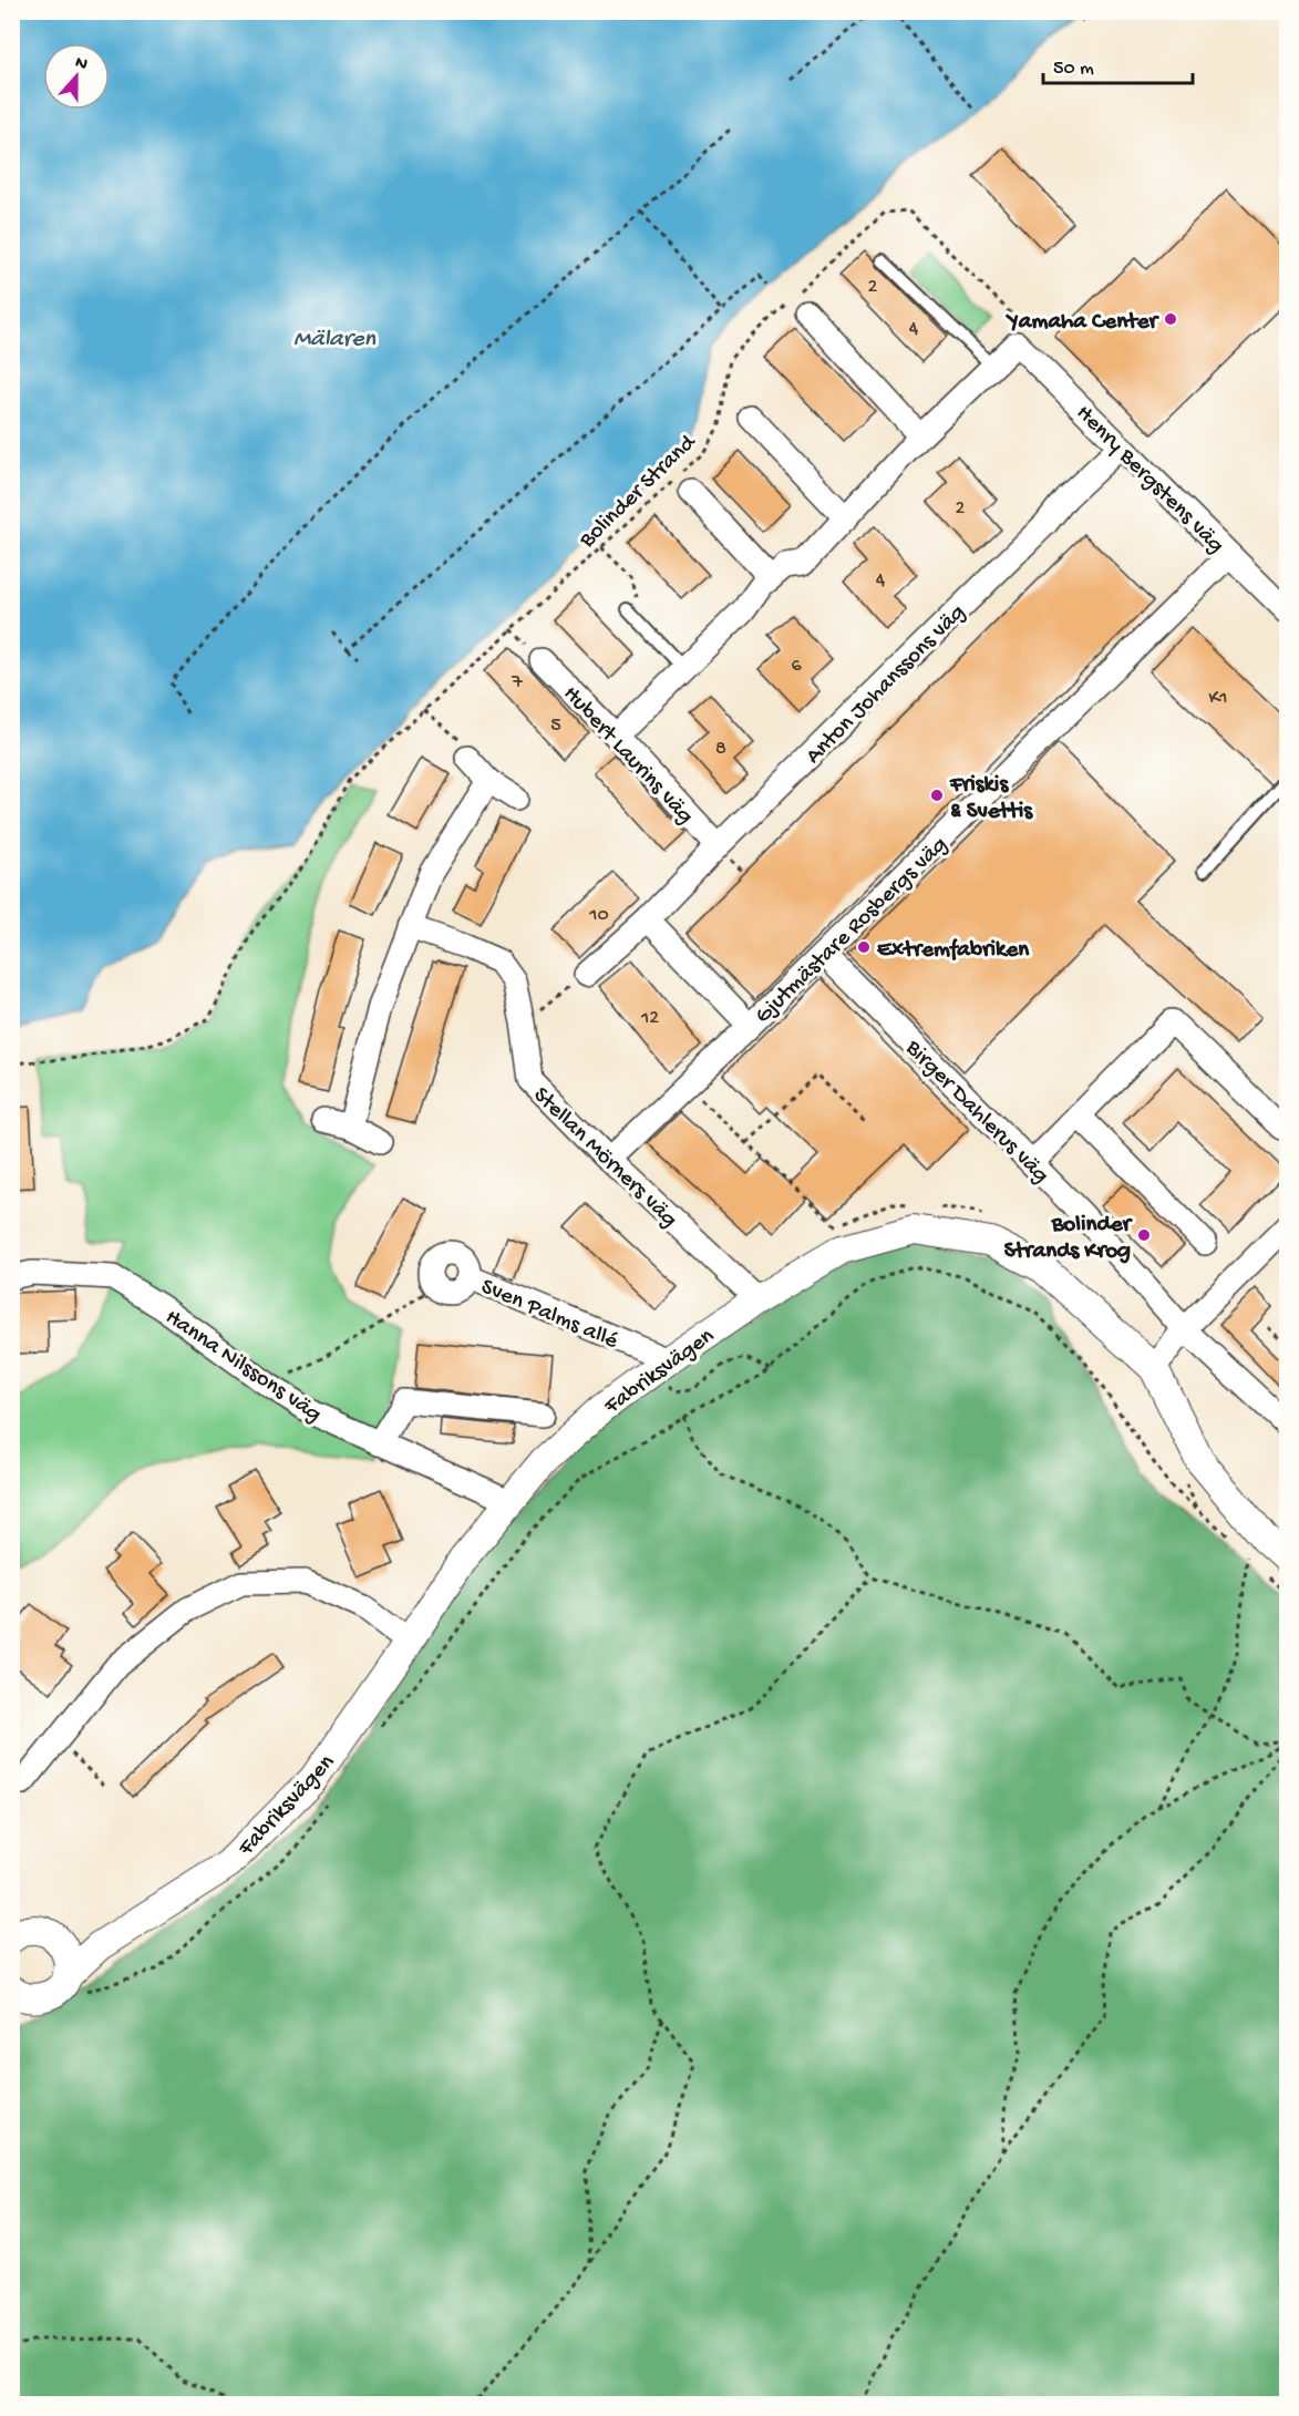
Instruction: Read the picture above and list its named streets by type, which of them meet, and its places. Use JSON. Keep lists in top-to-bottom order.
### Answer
{
  "streets": {
    "street": [
      "Henry Bergstens väg",
      "Anton Johanssons väg",
      "Hubert Laurins väg",
      "Gjutmästare Rosbergs väg",
      "Birger Dahlerus väg",
      "Stellan Mörners väg",
      "Sven Palms allé",
      "Hanna Nilssons väg",
      "Fabriksvägen"
    ],
    "path": ["Bolinder Strand"]
  },
  "crossings": [
    ["Henry Bergstens väg", "Anton Johanssons väg"],
    ["Henry Bergstens väg", "Gjutmästare Rosbergs väg"],
    ["Anton Johanssons väg", "Hubert Laurins väg"],
    ["Gjutmästare Rosbergs väg", "Birger Dahlerus väg"],
    ["Gjutmästare Rosbergs väg", "Stellan Mörners väg"],
    ["Stellan Mörners väg", "Fabriksvägen"],
    ["Sven Palms allé", "Fabriksvägen"],
    ["Hanna Nilssons väg", "Fabriksvägen"]
  ],
  "water": ["Mälaren"],
  "places": [
    "Yamaha Center",
    "Friskis & Svettis",
    "Extremfabriken",
    "Bolinder Strands Krog"
  ],
  "house_numbers": [
    "2",
    "4",
    "2",
    "4",
    "6",
    "7",
    "K1",
    "5",
    "8",
    "10",
    "12"
  ],
  "scale_bar": "50 m",
  "north": "top"
}
